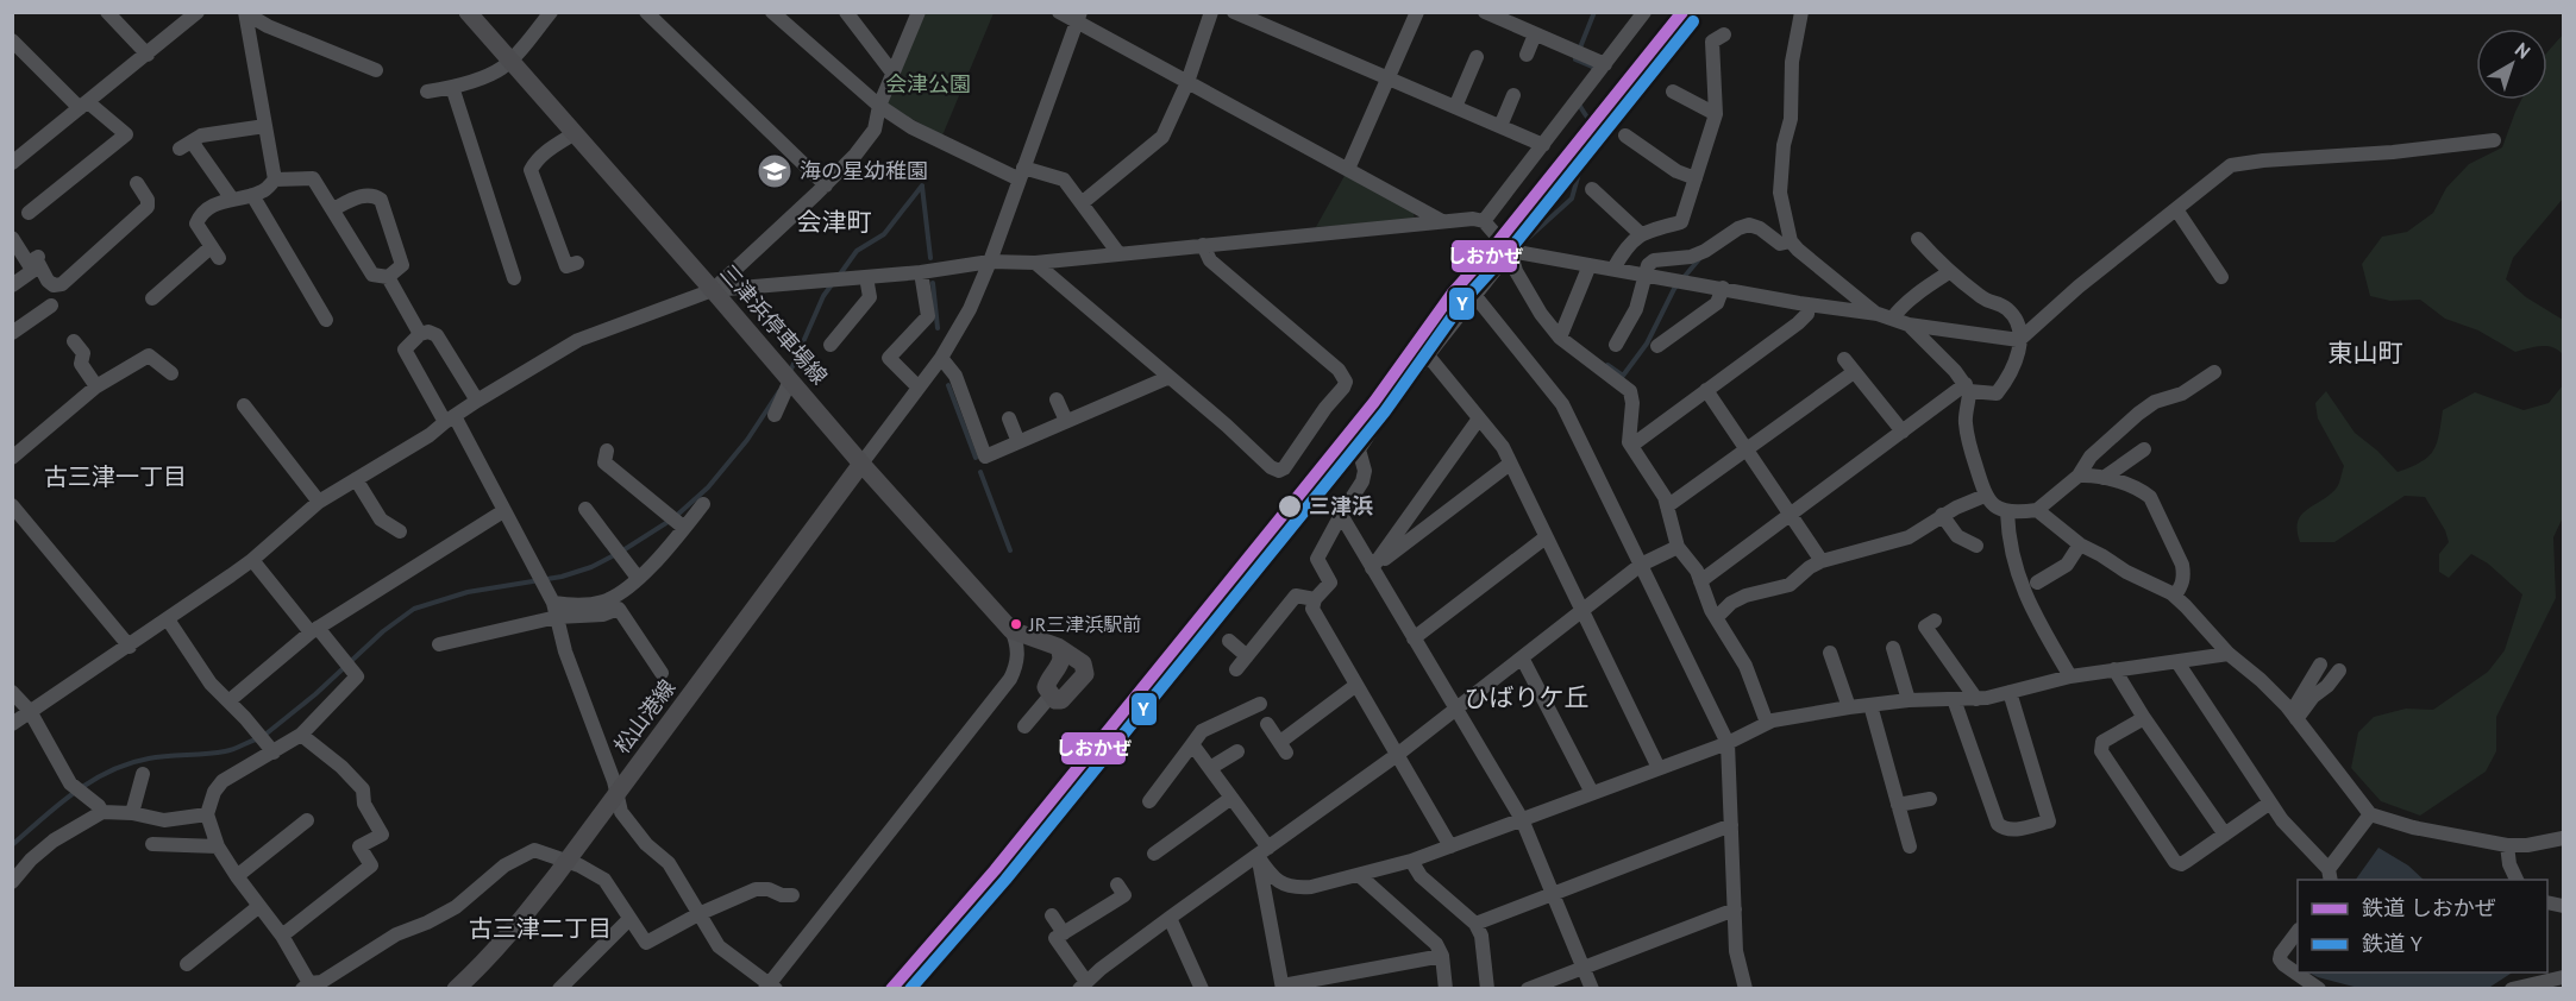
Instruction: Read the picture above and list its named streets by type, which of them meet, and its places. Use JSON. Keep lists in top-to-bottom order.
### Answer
{
  "streets": {
    "main road": ["三津浜停車場線", "松山港線"]
  },
  "crossings": [
    ["三津浜停車場線", "松山港線"]
  ],
  "districts": [
    "会津町",
    "東山町",
    "古三津一丁目",
    "ひばりケ丘",
    "古三津二丁目"
  ],
  "parks": ["会津公園"],
  "places": {
    "school or university": ["海の星幼稚園"],
    "other": ["三津浜", "JR三津浜駅前"]
  },
  "lines": ["rail line しおかぜ", "rail line Y"],
  "legend": ["鉄道 しおかぜ", "鉄道 Y"],
  "north": "top right"
}
